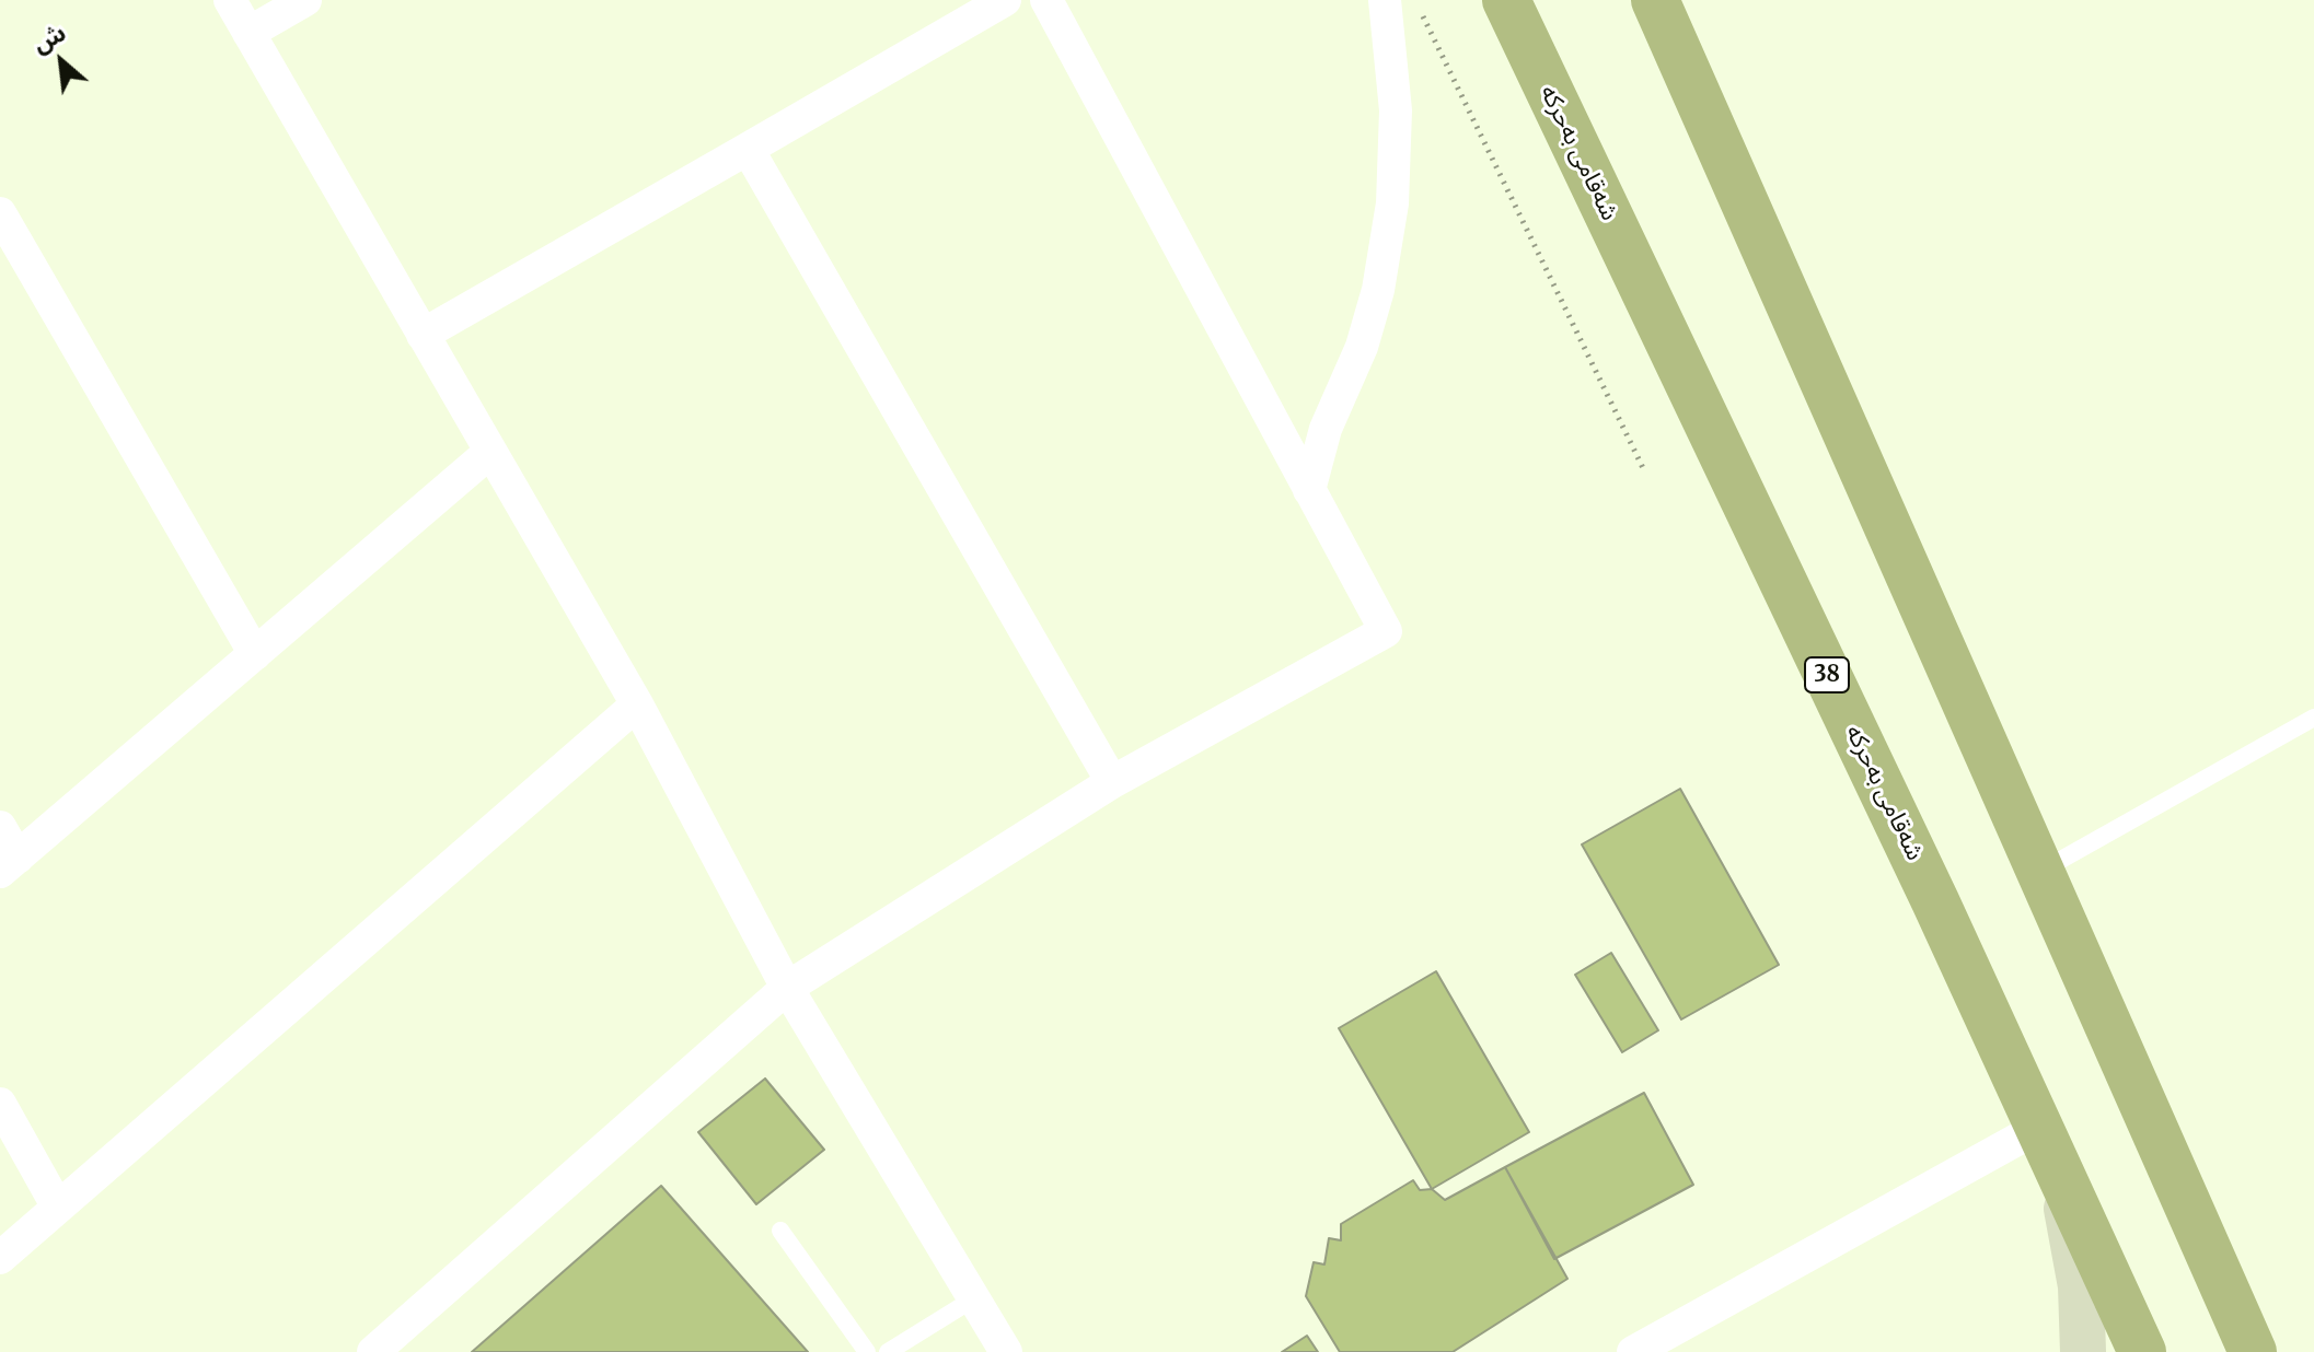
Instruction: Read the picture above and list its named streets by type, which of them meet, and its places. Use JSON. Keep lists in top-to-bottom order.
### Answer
{
  "streets": {
    "main road": ["شەقامی بەحرکە", "38"]
  },
  "north": "top left"
}
